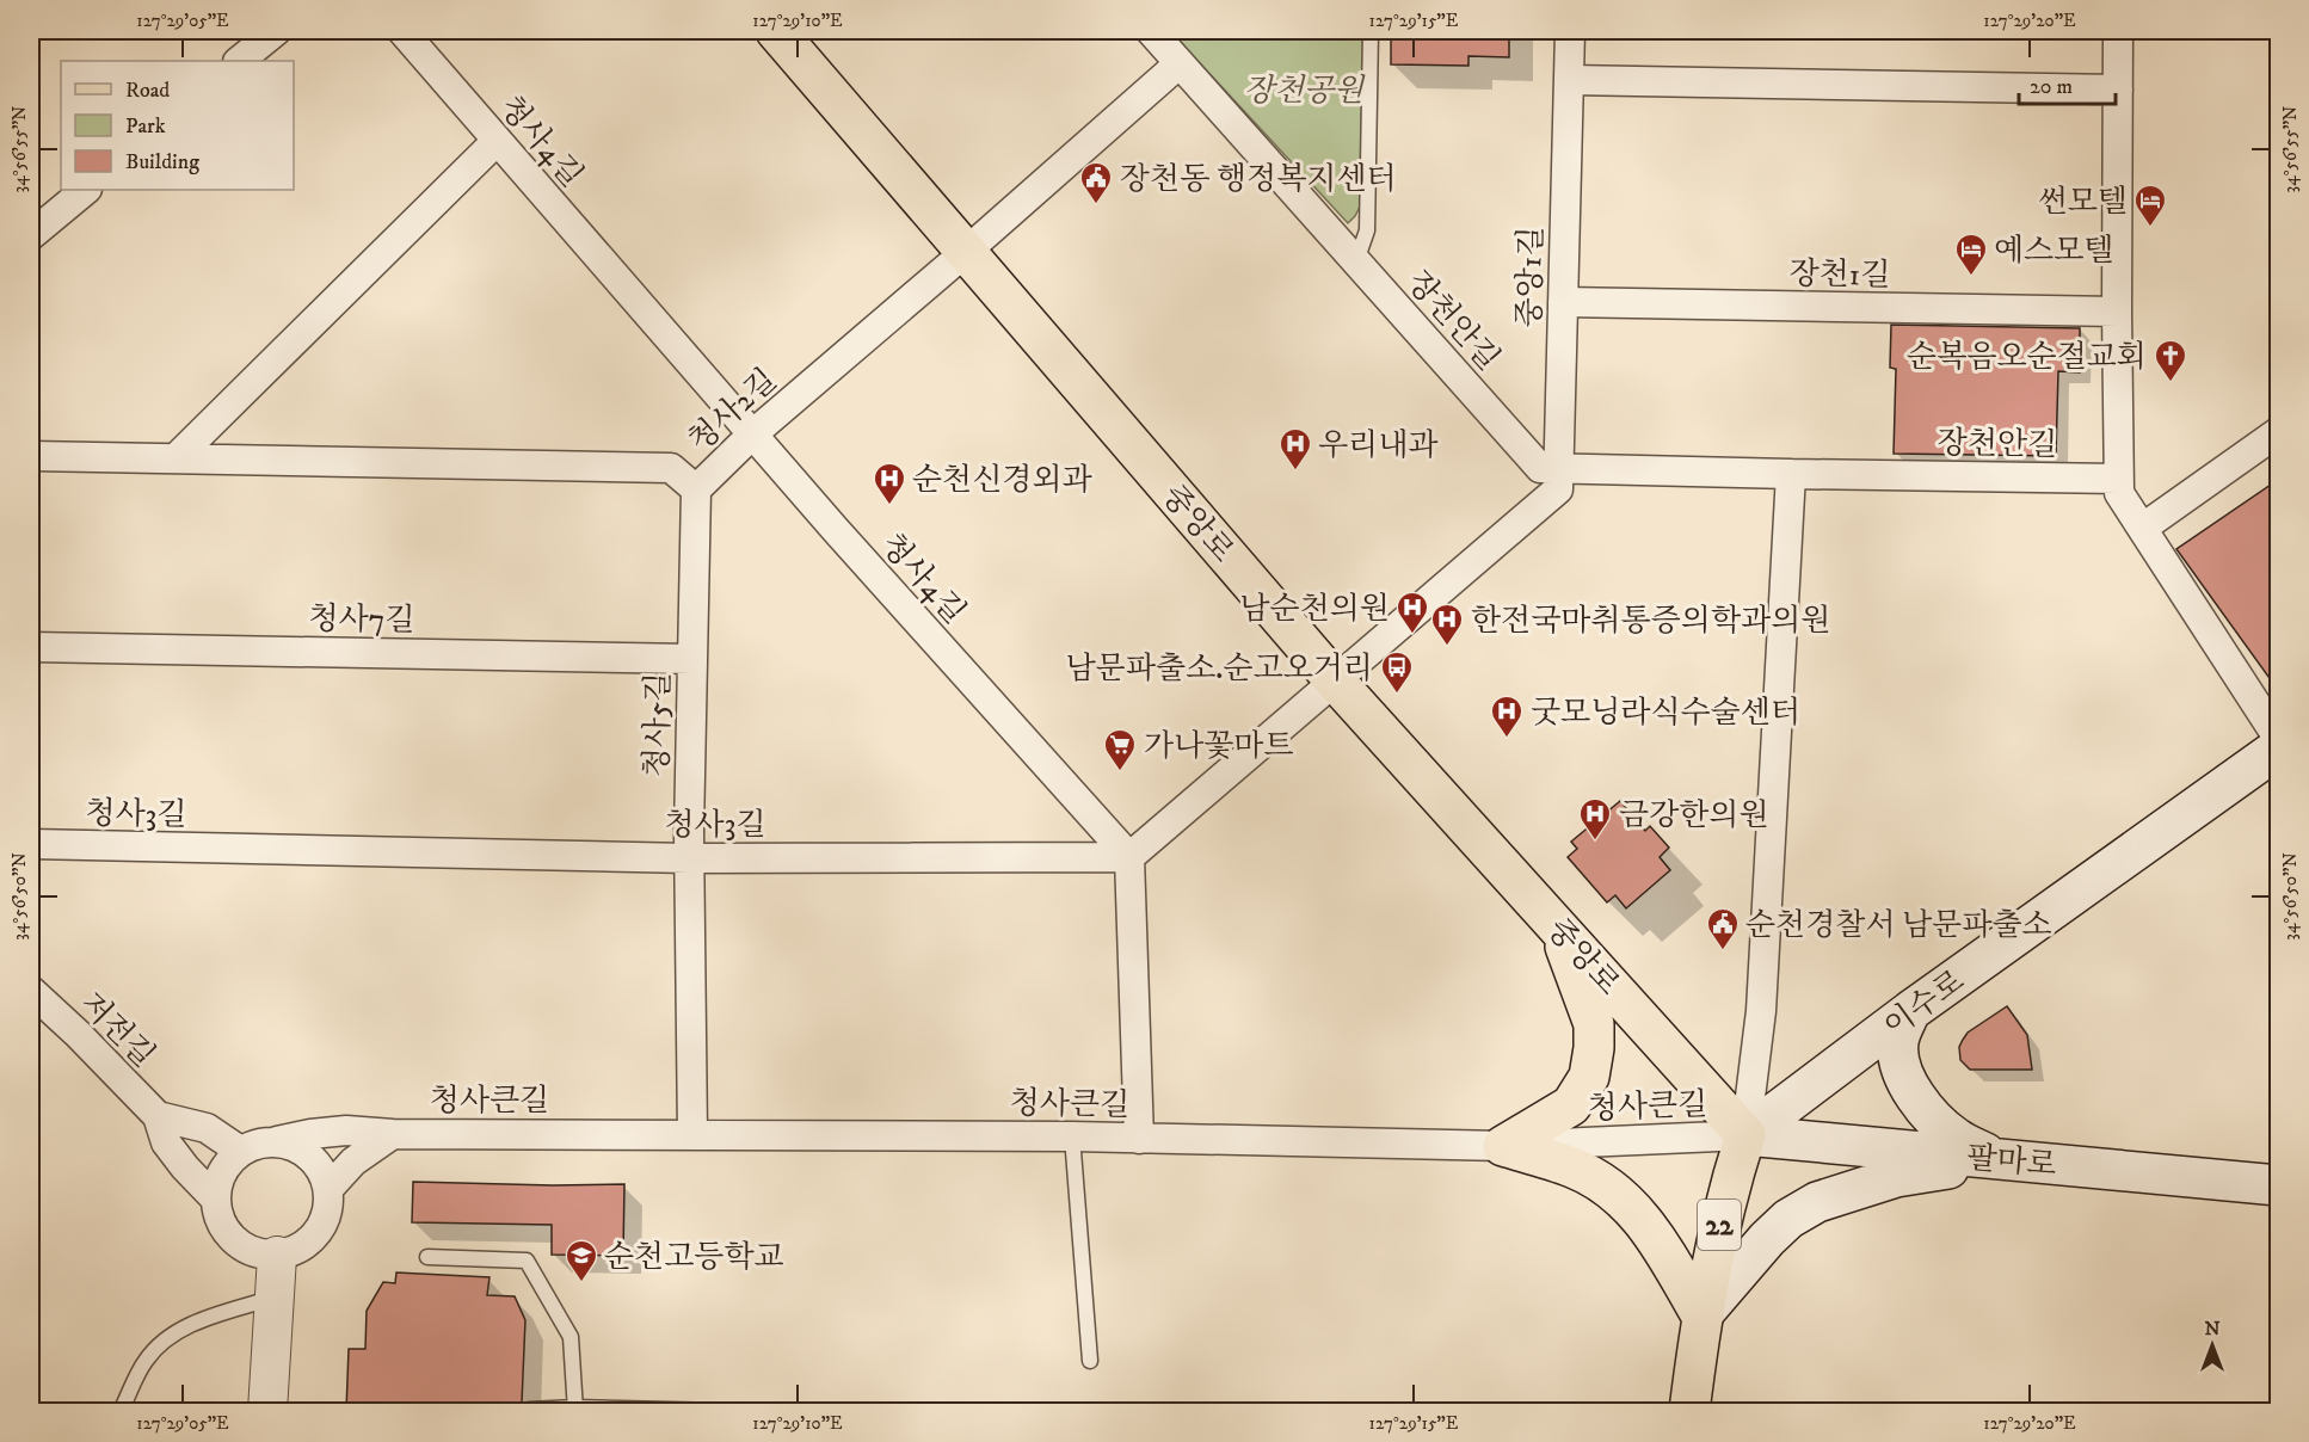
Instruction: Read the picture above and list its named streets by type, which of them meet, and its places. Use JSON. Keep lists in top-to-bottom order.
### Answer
{
  "streets": {
    "main road": [
      "중앙로",
      "이수로",
      "팔마로",
      "22"
    ],
    "street": [
      "청사4길",
      "장천1길",
      "중앙1길",
      "장천안길",
      "청사2길",
      "청사7길",
      "청사5길",
      "청사3길",
      "저전길",
      "청사큰길"
    ]
  },
  "crossings": [
    ["청사4길", "청사2길"],
    ["청사4길", "청사3길"],
    ["장천1길", "중앙1길"],
    ["중앙1길", "장천안길"],
    ["중앙1길", "중앙로"],
    ["장천안길", "청사2길"],
    ["청사2길", "중앙로"],
    ["청사2길", "청사5길"],
    ["중앙로", "이수로"],
    ["중앙로", "청사큰길"],
    ["중앙로", "팔마로"],
    ["중앙로", "22"],
    ["청사7길", "청사5길"],
    ["청사5길", "청사3길"],
    ["청사5길", "청사큰길"],
    ["이수로", "청사큰길"],
    ["이수로", "팔마로"],
    ["이수로", "22"],
    ["저전길", "청사큰길"],
    ["청사큰길", "팔마로"],
    ["청사큰길", "22"],
    ["팔마로", "22"]
  ],
  "parks": ["장천공원"],
  "places": {
    "public building": ["장천동 행정복지센터", "순천경찰서 남문파출소"],
    "hotel": ["썬모텔", "예스모텔"],
    "church": ["순복음오순절교회"],
    "hospital": [
      "우리내과",
      "순천신경외과",
      "남순천의원",
      "한전국마취통증의학과의원",
      "굿모닝라식수술센터",
      "금강한의원"
    ],
    "bus stop": ["남문파출소.순고오거리"],
    "supermarket": ["가나꽃마트"],
    "school or university": ["순천고등학교"]
  },
  "legend": ["Road", "Park", "Building"],
  "scale_bar": "20 m",
  "north": "top",
  "coordinates": [
    "127°29'05\"E",
    "127°29'10\"E",
    "127°29'15\"E",
    "127°29'20\"E",
    "34°56'55\"N",
    "34°56'50\"N"
  ]
}
